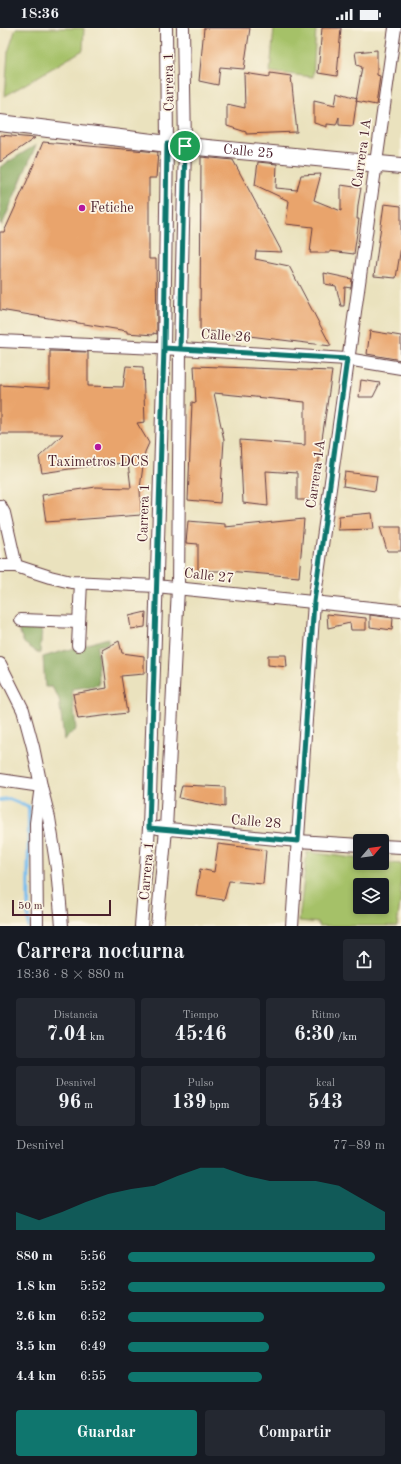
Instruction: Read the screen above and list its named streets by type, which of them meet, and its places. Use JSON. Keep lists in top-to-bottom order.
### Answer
{
  "streets": {
    "main road": ["Calle 25"],
    "street": [
      "Carrera 1",
      "Carrera 1A",
      "Calle 26",
      "Calle 27",
      "Calle 28"
    ]
  },
  "crossings": [
    ["Carrera 1", "Calle 25"],
    ["Carrera 1", "Calle 26"],
    ["Carrera 1", "Calle 27"],
    ["Carrera 1", "Calle 28"],
    ["Calle 25", "Carrera 1A"],
    ["Carrera 1A", "Calle 26"],
    ["Carrera 1A", "Calle 27"],
    ["Carrera 1A", "Calle 28"]
  ],
  "places": ["Fetiche", "Taximetros DCS"],
  "scale_bar": "50 m",
  "north": "top right",
  "page": {
    "status": "18:36",
    "scale": "50 m",
    "heading": ["Carrera nocturna", "18:36 · 8 × 880 m"],
    "stats": [
      ["Distancia", "7.04 km"],
      ["Tiempo", "45:46"],
      ["Ritmo", "6:30 /km"],
      ["Desnivel", "96 m"],
      ["Pulso", "139 bpm"],
      ["kcal", "543"]
    ],
    "chart": ["Desnivel", "77–89 m"],
    "list": [
      {
        "name": "880 m",
        "note": "5:56"
      },
      {
        "name": "1.8 km",
        "note": "5:52"
      },
      {
        "name": "2.6 km",
        "note": "6:52"
      },
      {
        "name": "3.5 km",
        "note": "6:49"
      },
      {
        "name": "4.4 km",
        "note": "6:55"
      }
    ],
    "buttons": ["Guardar", "Compartir"]
  }
}
